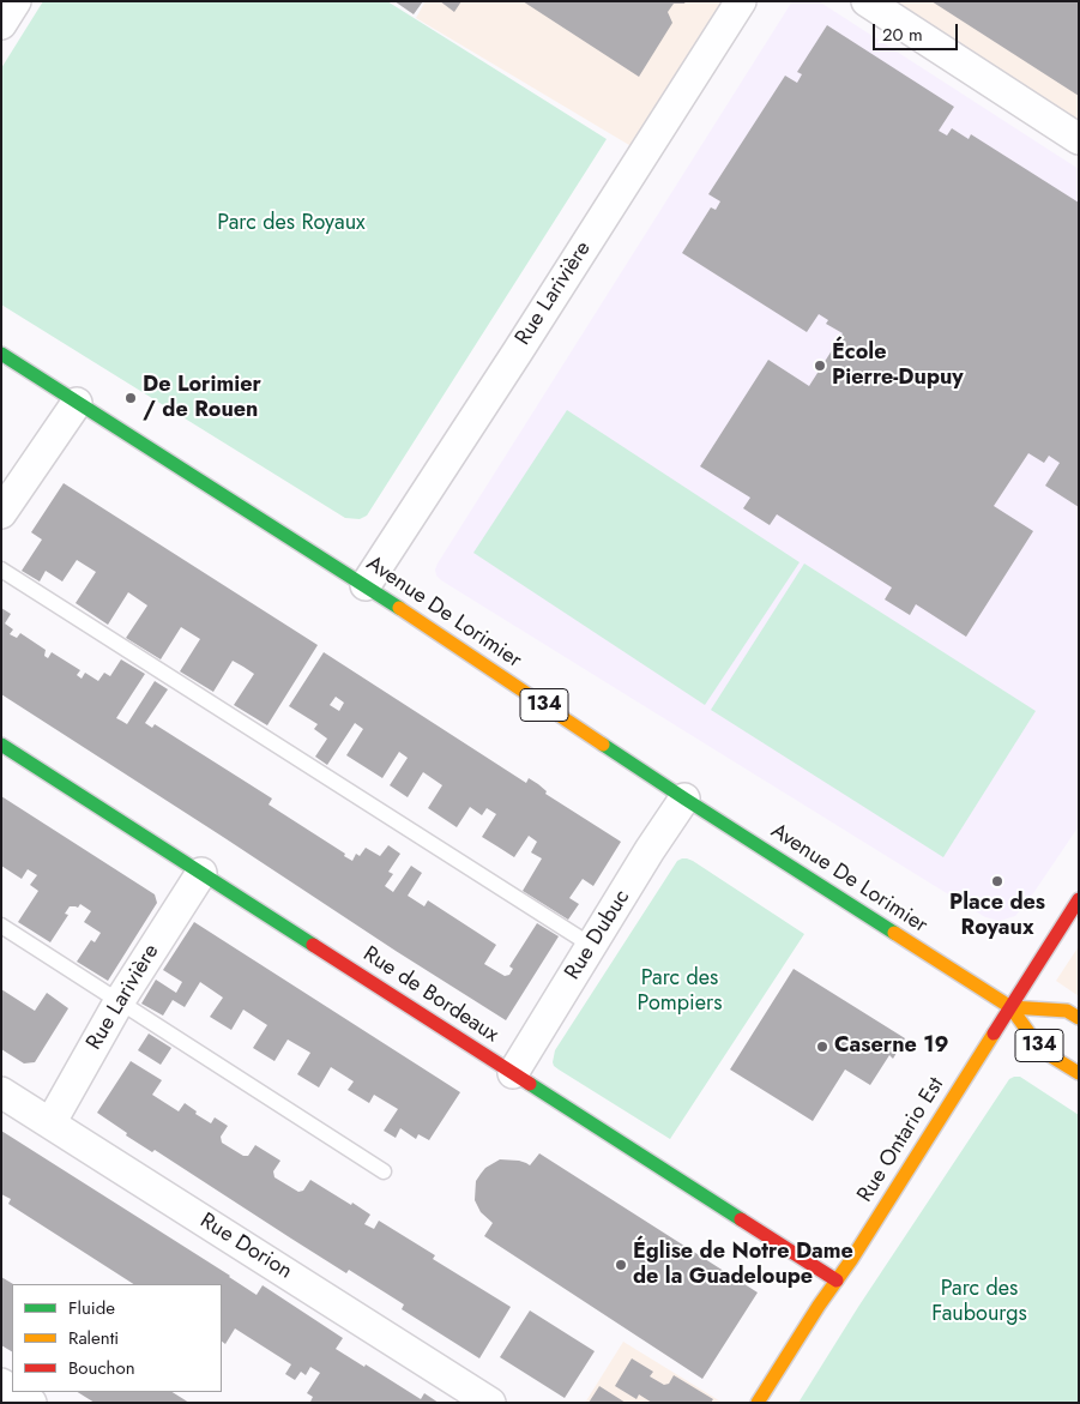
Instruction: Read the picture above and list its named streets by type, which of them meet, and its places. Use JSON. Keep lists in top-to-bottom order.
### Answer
{
  "streets": {
    "main road": [
      "Avenue De Lorimier",
      "134",
      "Rue de Bordeaux",
      "Rue Ontario Est"
    ],
    "street": ["Rue Larivière", "Rue Dubuc", "Rue Dorion"]
  },
  "crossings": [
    ["Rue Larivière", "Avenue De Lorimier"],
    ["Rue Larivière", "Rue de Bordeaux"],
    ["Rue Larivière", "Rue Dorion"],
    ["Avenue De Lorimier", "Rue Dubuc"],
    ["Avenue De Lorimier", "Rue Ontario Est"],
    ["Rue Dubuc", "Rue de Bordeaux"],
    ["Rue de Bordeaux", "Rue Ontario Est"]
  ],
  "parks": ["Parc des Royaux", "Parc des Pompiers", "Parc des Faubourgs"],
  "places": [
    "École Pierre-Dupuy",
    "De Lorimier / de Rouen",
    "Place des Royaux",
    "Caserne 19",
    "Église de Notre Dame de la Guadeloupe"
  ],
  "legend": ["Fluide", "Ralenti", "Bouchon"],
  "scale_bar": "20 m"
}
